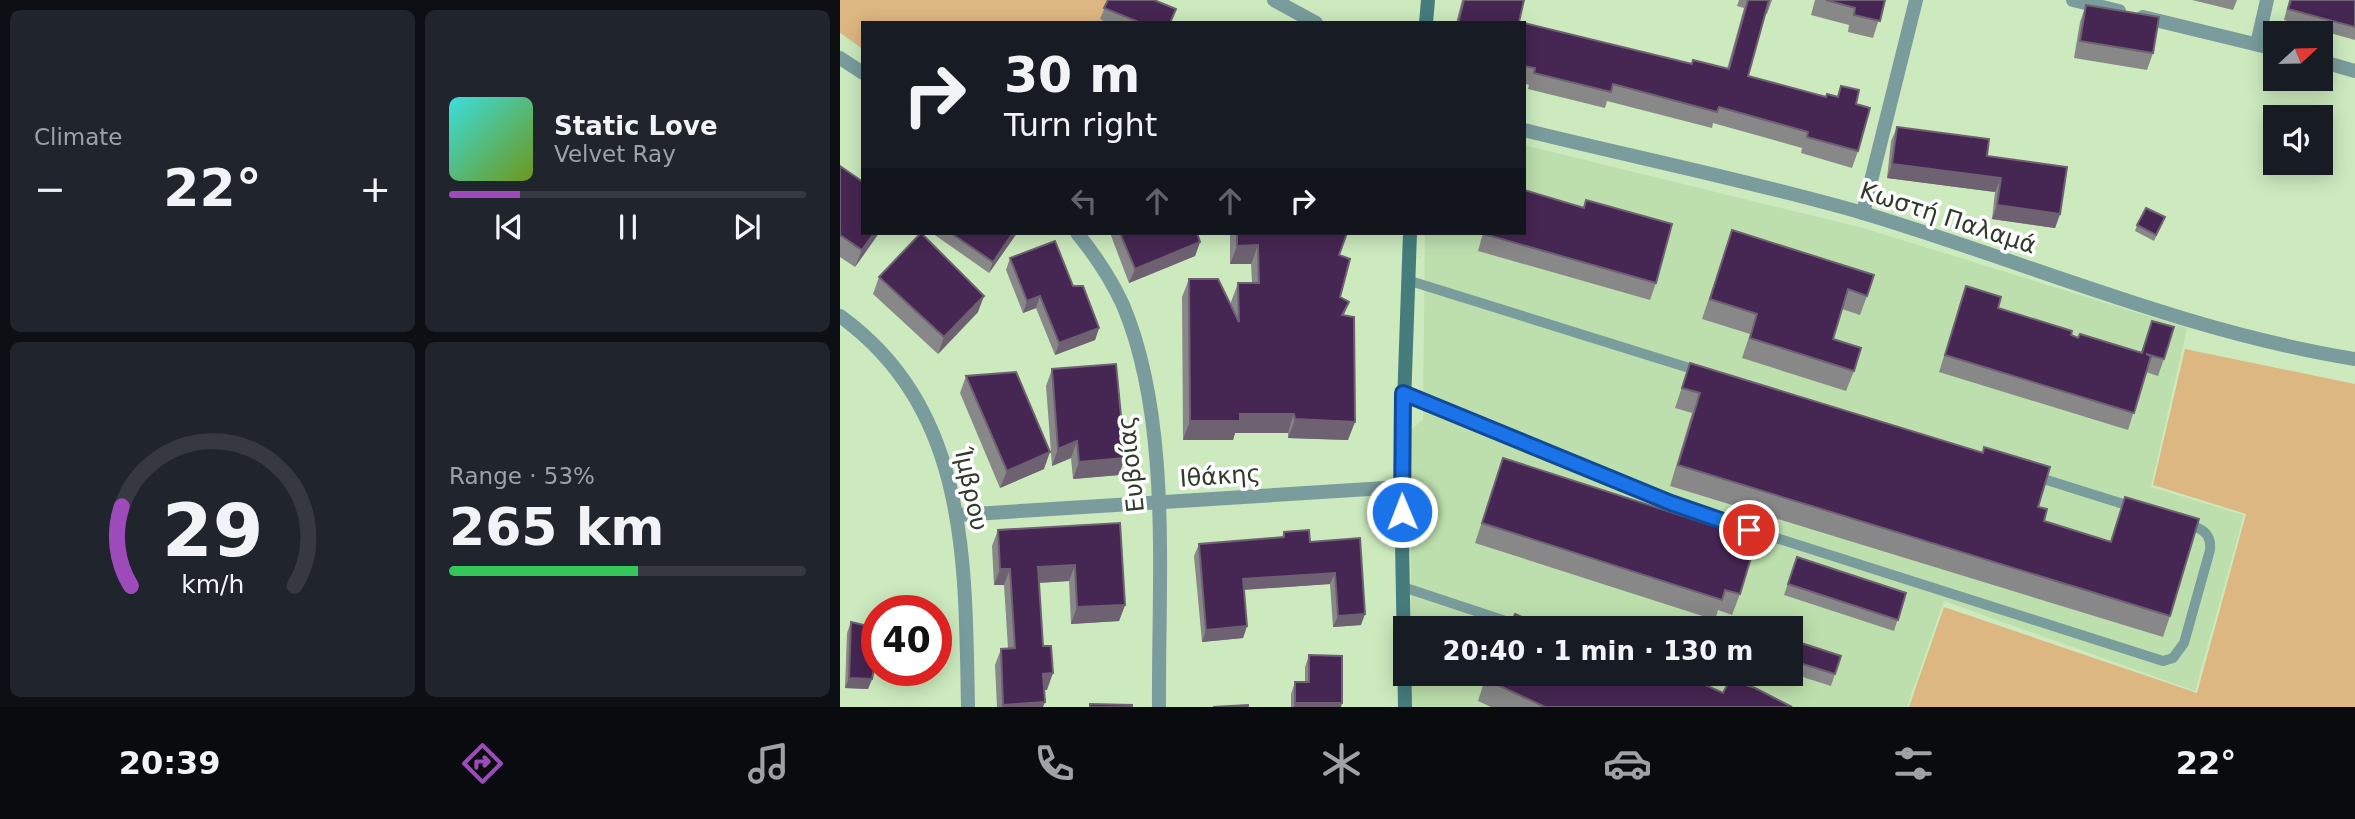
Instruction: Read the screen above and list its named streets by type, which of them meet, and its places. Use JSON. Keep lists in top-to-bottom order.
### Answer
{
  "streets": {
    "street": [
      "Κωστή Παλαμά",
      "Ευβοίας",
      "Ιθάκης",
      "Ίμβρου"
    ]
  },
  "crossings": [
    ["Ευβοίας", "Ιθάκης"],
    ["Ιθάκης", "Ίμβρου"]
  ],
  "north": "right",
  "page": {
    "tile": [
      "Climate",
      ["Range · 53%", "265 km"]
    ],
    "turn": ["30 m", "Turn right"],
    "song": ["Static Love", "Velvet Ray"],
    "heat": ["−", "22°", "+"],
    "limit": "40",
    "trip": "20:40 · 1 min · 130 m",
    "tabs": ["20:39", "22°"],
    "gauge": ["29", "km/h"]
  }
}
